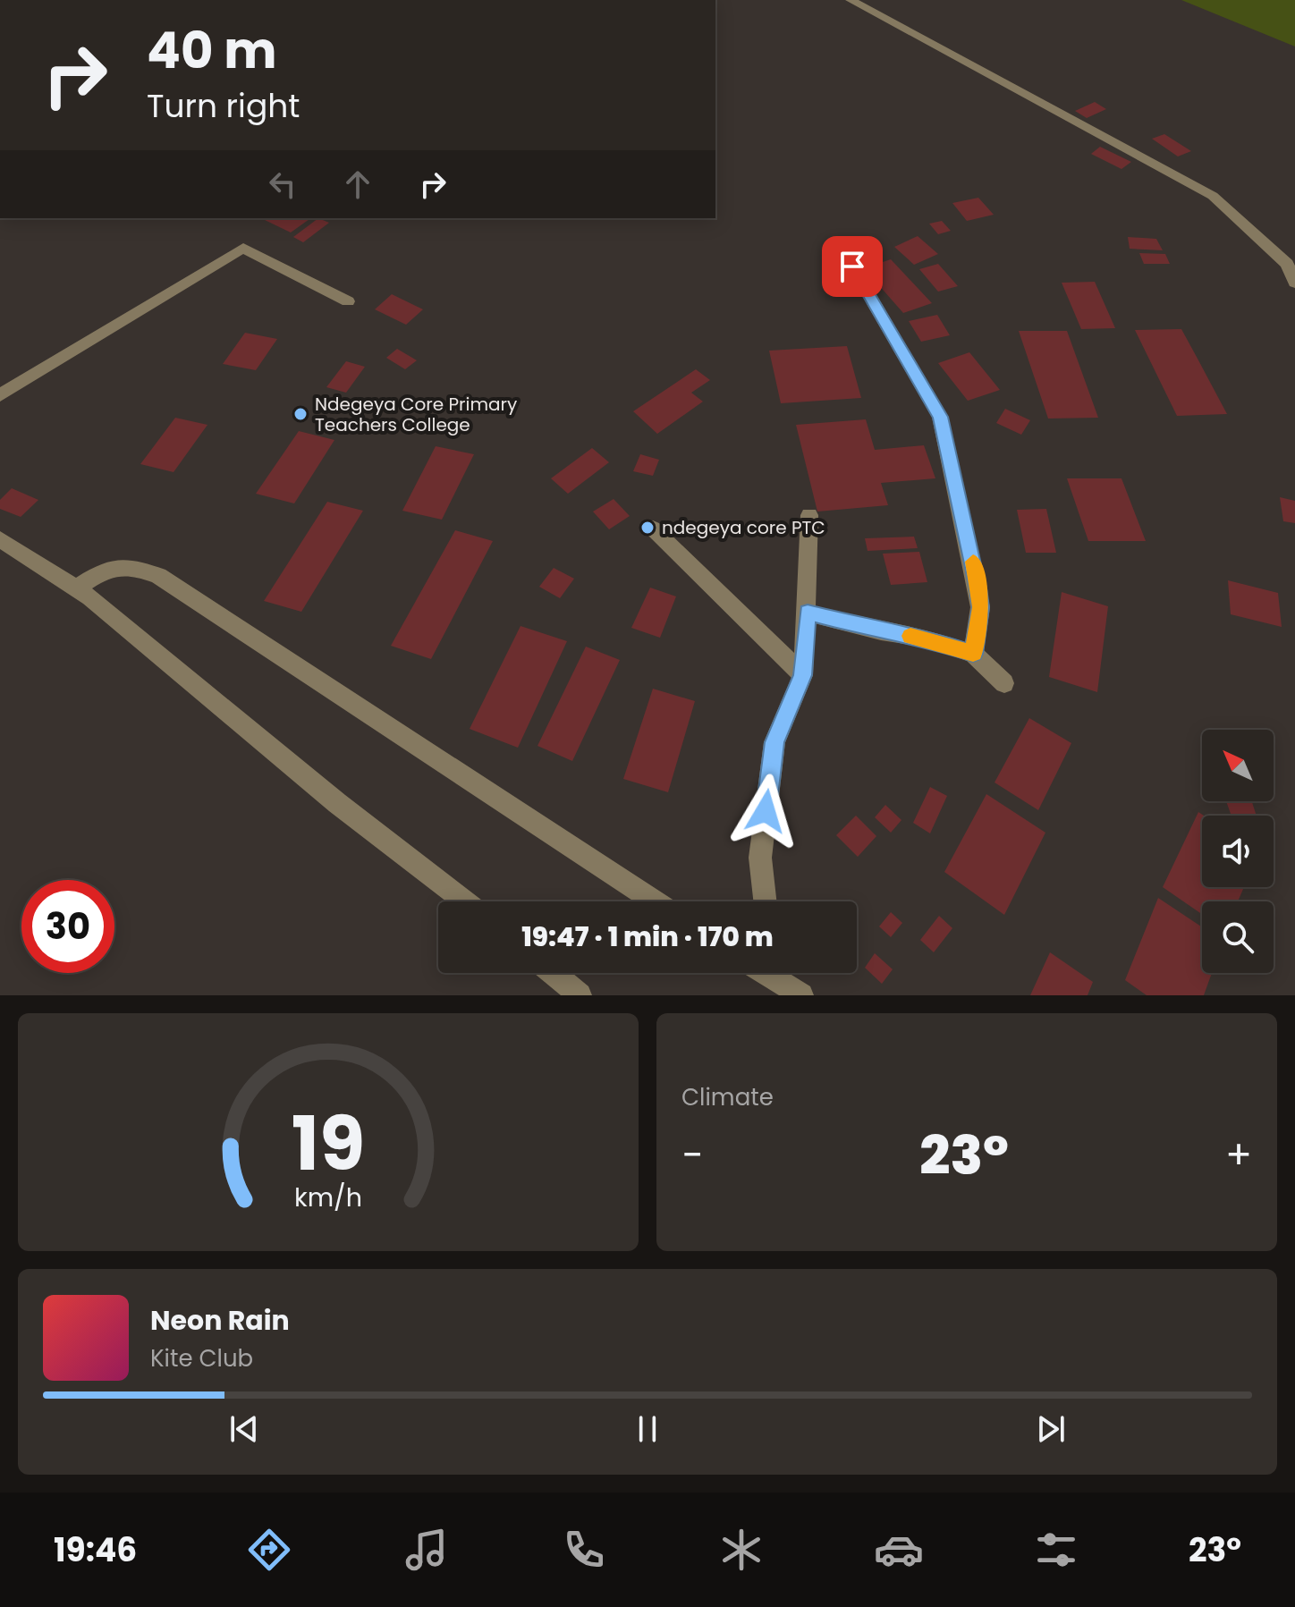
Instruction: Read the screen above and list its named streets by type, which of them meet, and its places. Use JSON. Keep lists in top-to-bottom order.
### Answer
{
  "places": ["Ndegeya Core Primary Teachers College", "ndegeya core PTC"],
  "north": "top left",
  "page": {
    "turn": ["40 m", "Turn right"],
    "limit": "30",
    "trip": "19:47 · 1 min · 170 m",
    "tile": "Climate",
    "heat": ["−", "23°", "+"],
    "song": ["Neon Rain", "Kite Club"],
    "tabs": ["19:46", "23°"],
    "gauge": ["19", "km/h"]
  }
}
